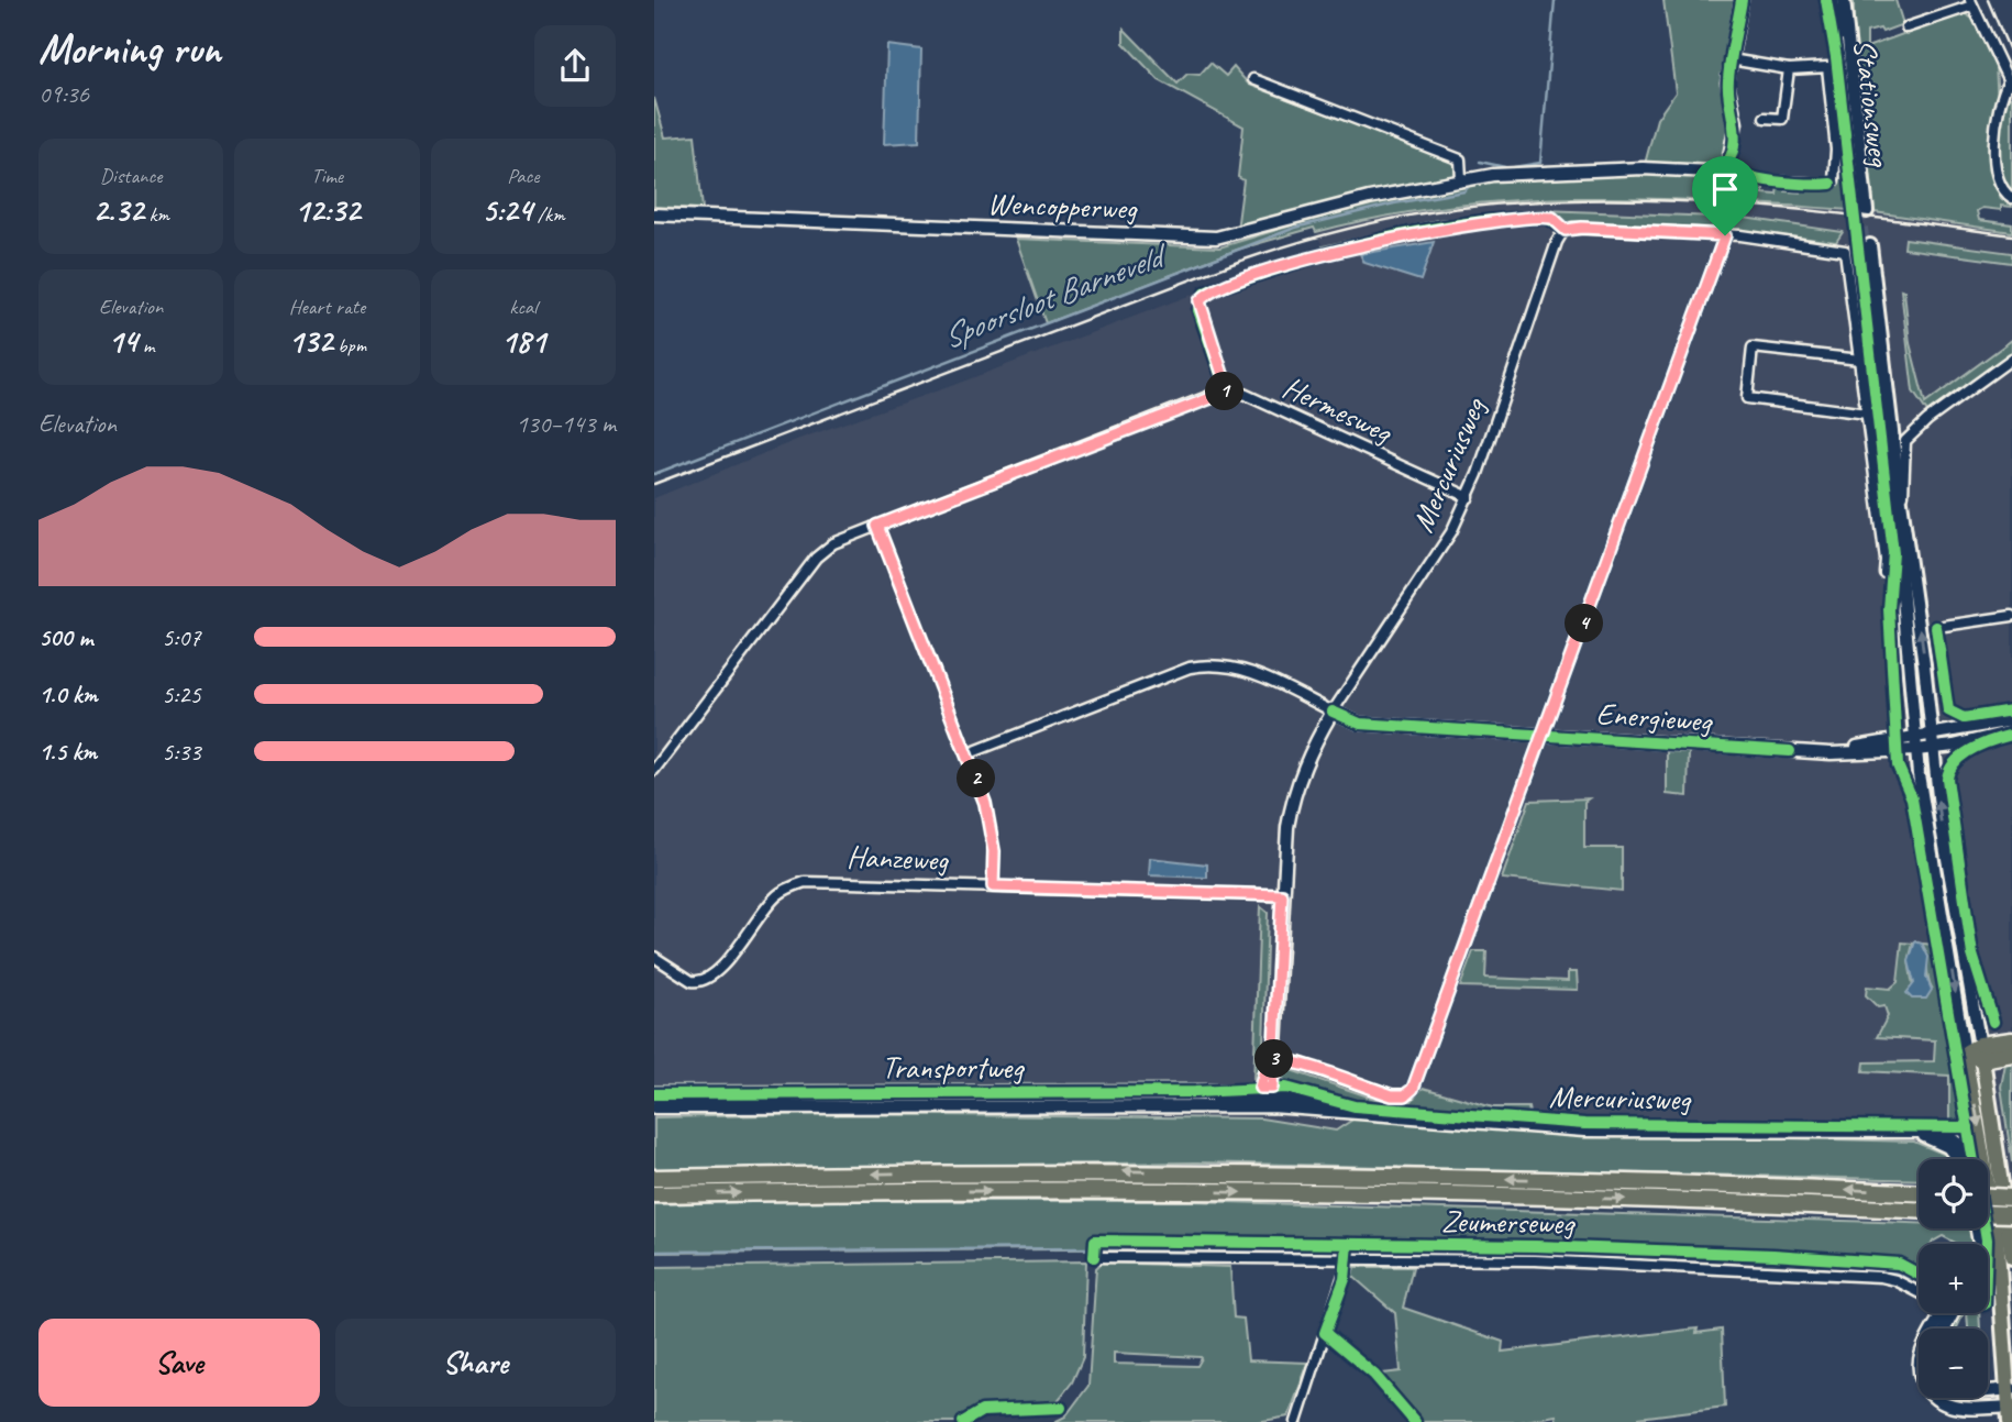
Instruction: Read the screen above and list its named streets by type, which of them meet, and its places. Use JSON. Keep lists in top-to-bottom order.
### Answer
{
  "streets": {
    "main road": ["Stationsweg"],
    "street": [
      "Wencopperweg",
      "Hermesweg",
      "Mercuriusweg",
      "Energieweg",
      "Hanzeweg",
      "Transportweg",
      "Zeumerseweg"
    ]
  },
  "crossings": [
    ["Stationsweg", "Wencopperweg"],
    ["Hermesweg", "Mercuriusweg"],
    ["Mercuriusweg", "Energieweg"],
    ["Mercuriusweg", "Hanzeweg"],
    ["Mercuriusweg", "Transportweg"]
  ],
  "water": ["Spoorsloot Barneveld"],
  "page": {
    "heading": ["Morning run", "09:36"],
    "stats": [
      ["Distance", "2.32 km"],
      ["Time", "12:32"],
      ["Pace", "5:24 /km"],
      ["Elevation", "14 m"],
      ["Heart rate", "132 bpm"],
      ["kcal", "181"]
    ],
    "pins": [
      "1",
      "4",
      "2",
      "3"
    ],
    "chart": ["Elevation", "130–143 m"],
    "list": [
      {
        "name": "500 m",
        "note": "5:07"
      },
      {
        "name": "1.0 km",
        "note": "5:25"
      },
      {
        "name": "1.5 km",
        "note": "5:33"
      }
    ],
    "map_buttons": ["+", "−"],
    "buttons": ["Save", "Share"]
  }
}
